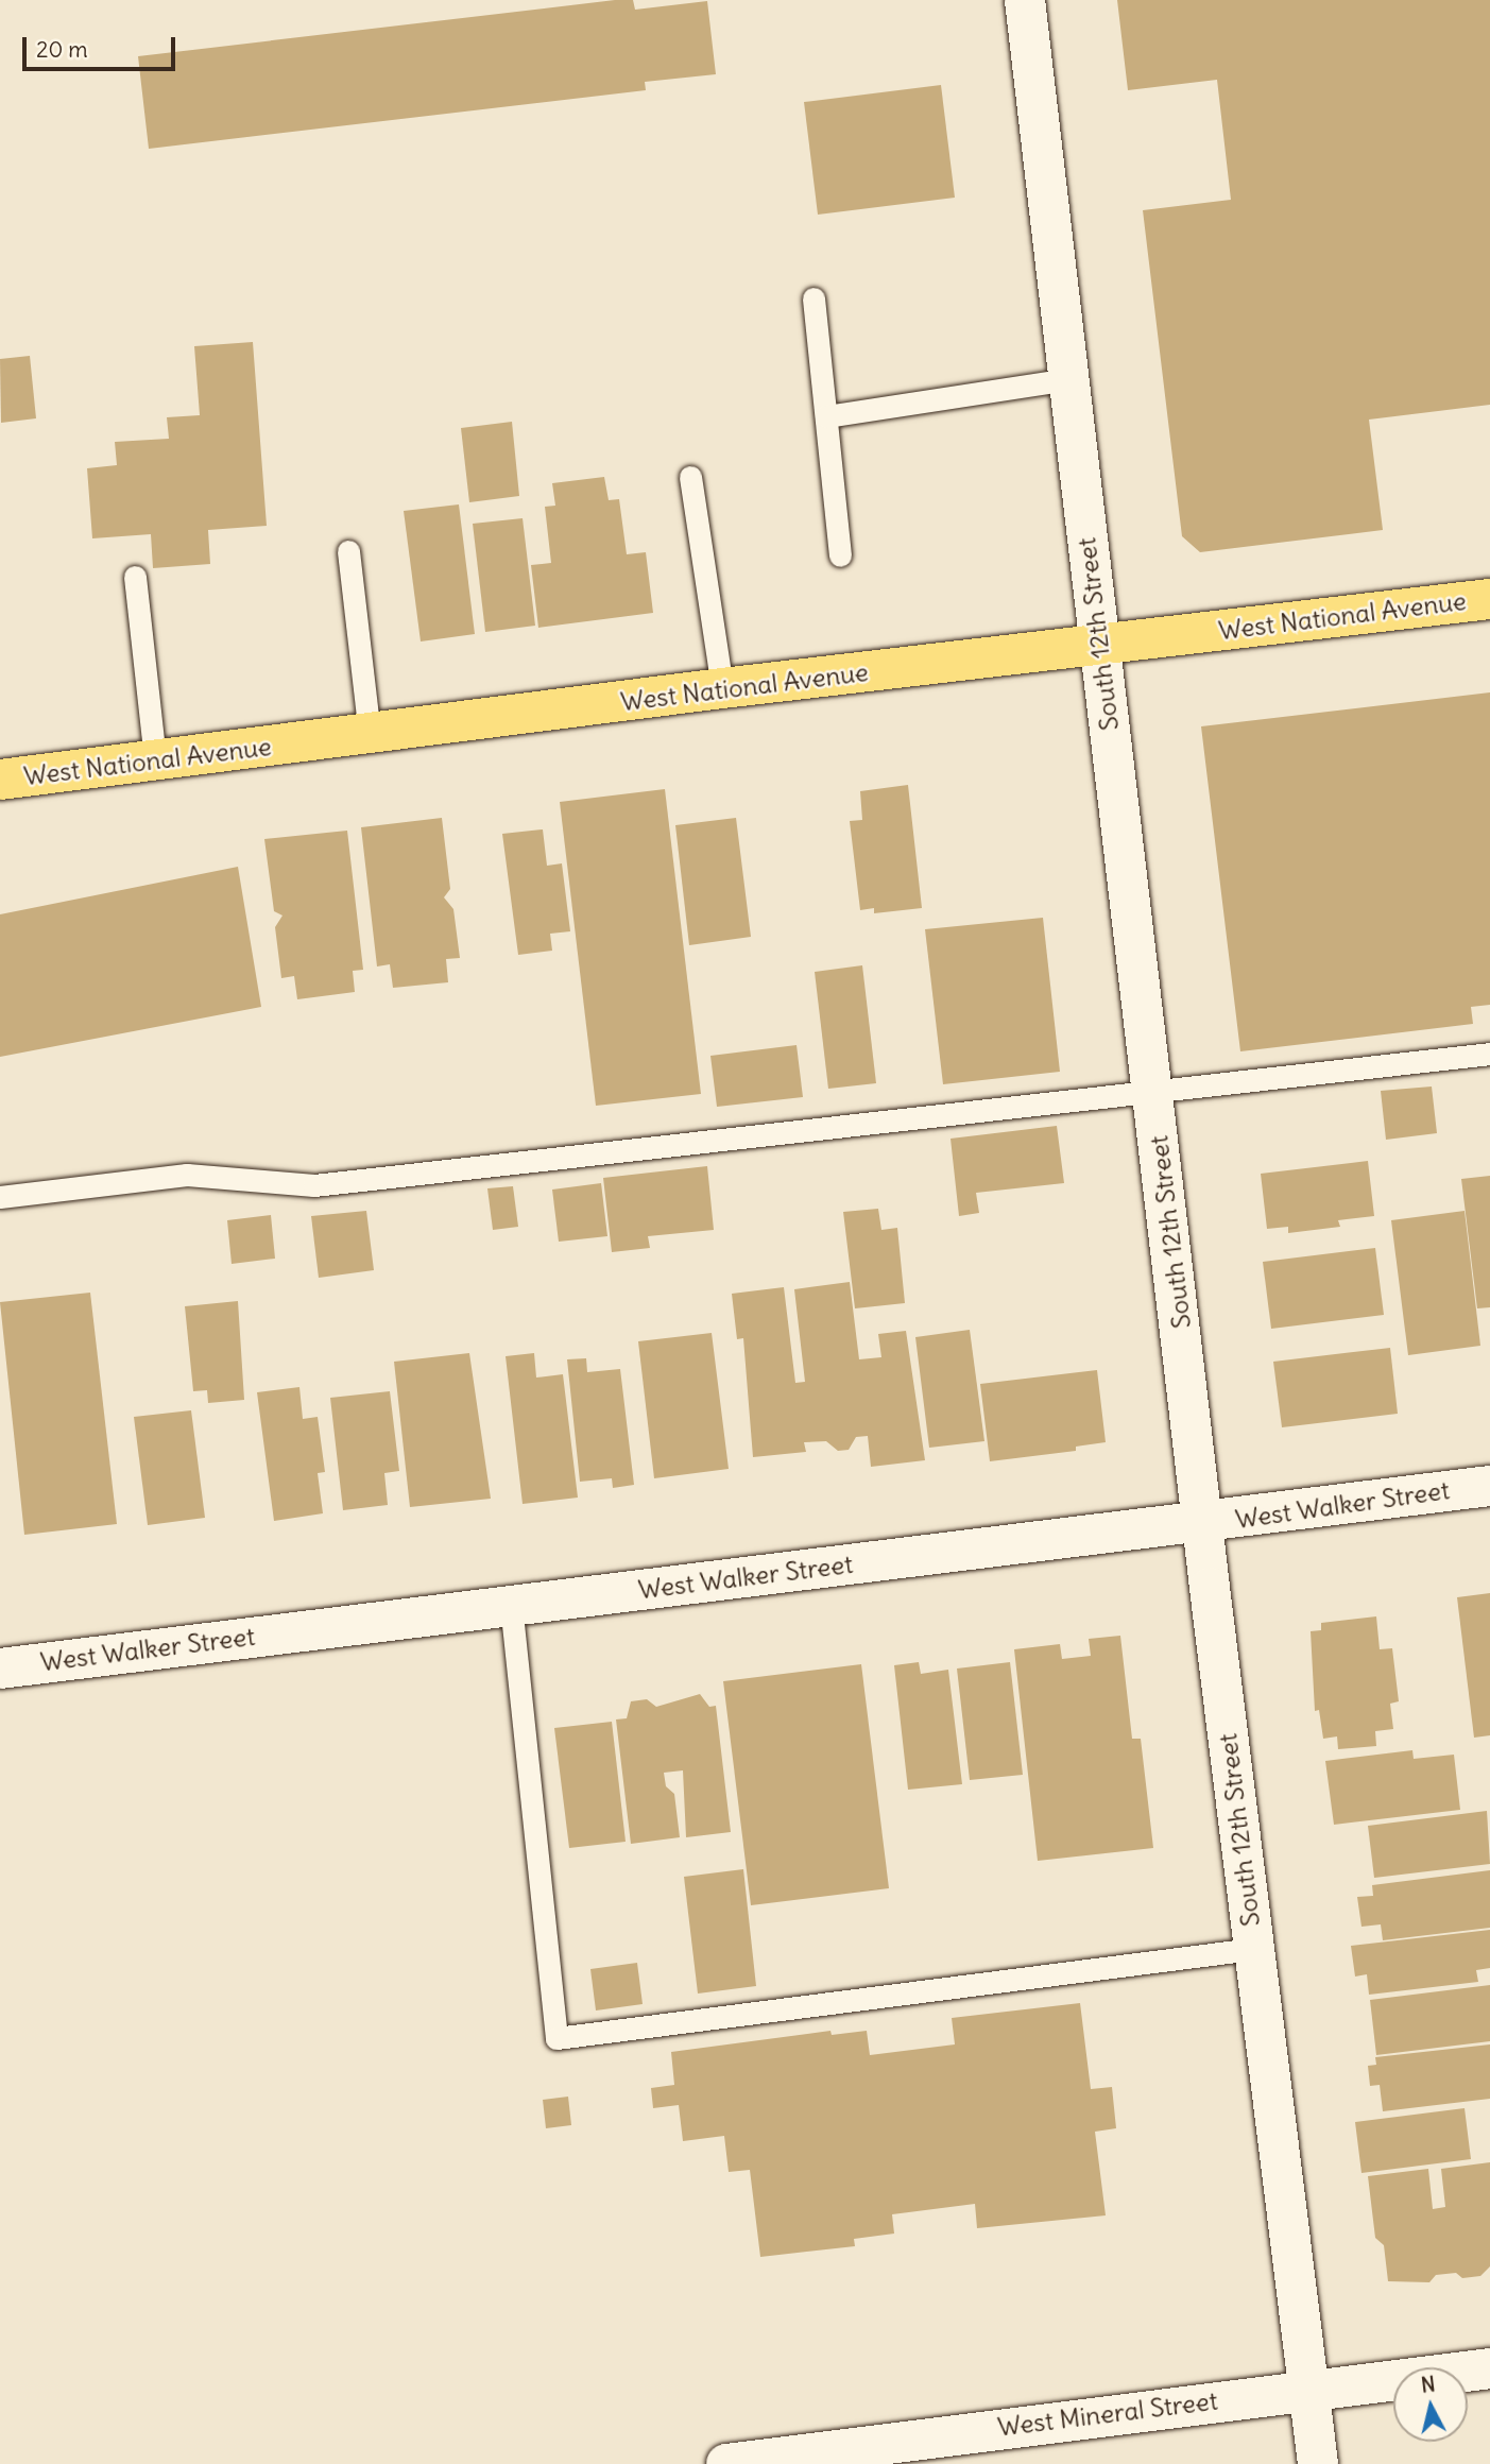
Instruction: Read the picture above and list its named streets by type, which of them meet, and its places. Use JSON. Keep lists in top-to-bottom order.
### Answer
{
  "streets": {
    "main road": ["West National Avenue"],
    "street": ["South 12th Street", "West Walker Street", "West Mineral Street"]
  },
  "crossings": [
    ["West National Avenue", "South 12th Street"],
    ["South 12th Street", "West Walker Street"],
    ["South 12th Street", "West Mineral Street"]
  ],
  "scale_bar": "20 m",
  "north": "top"
}
